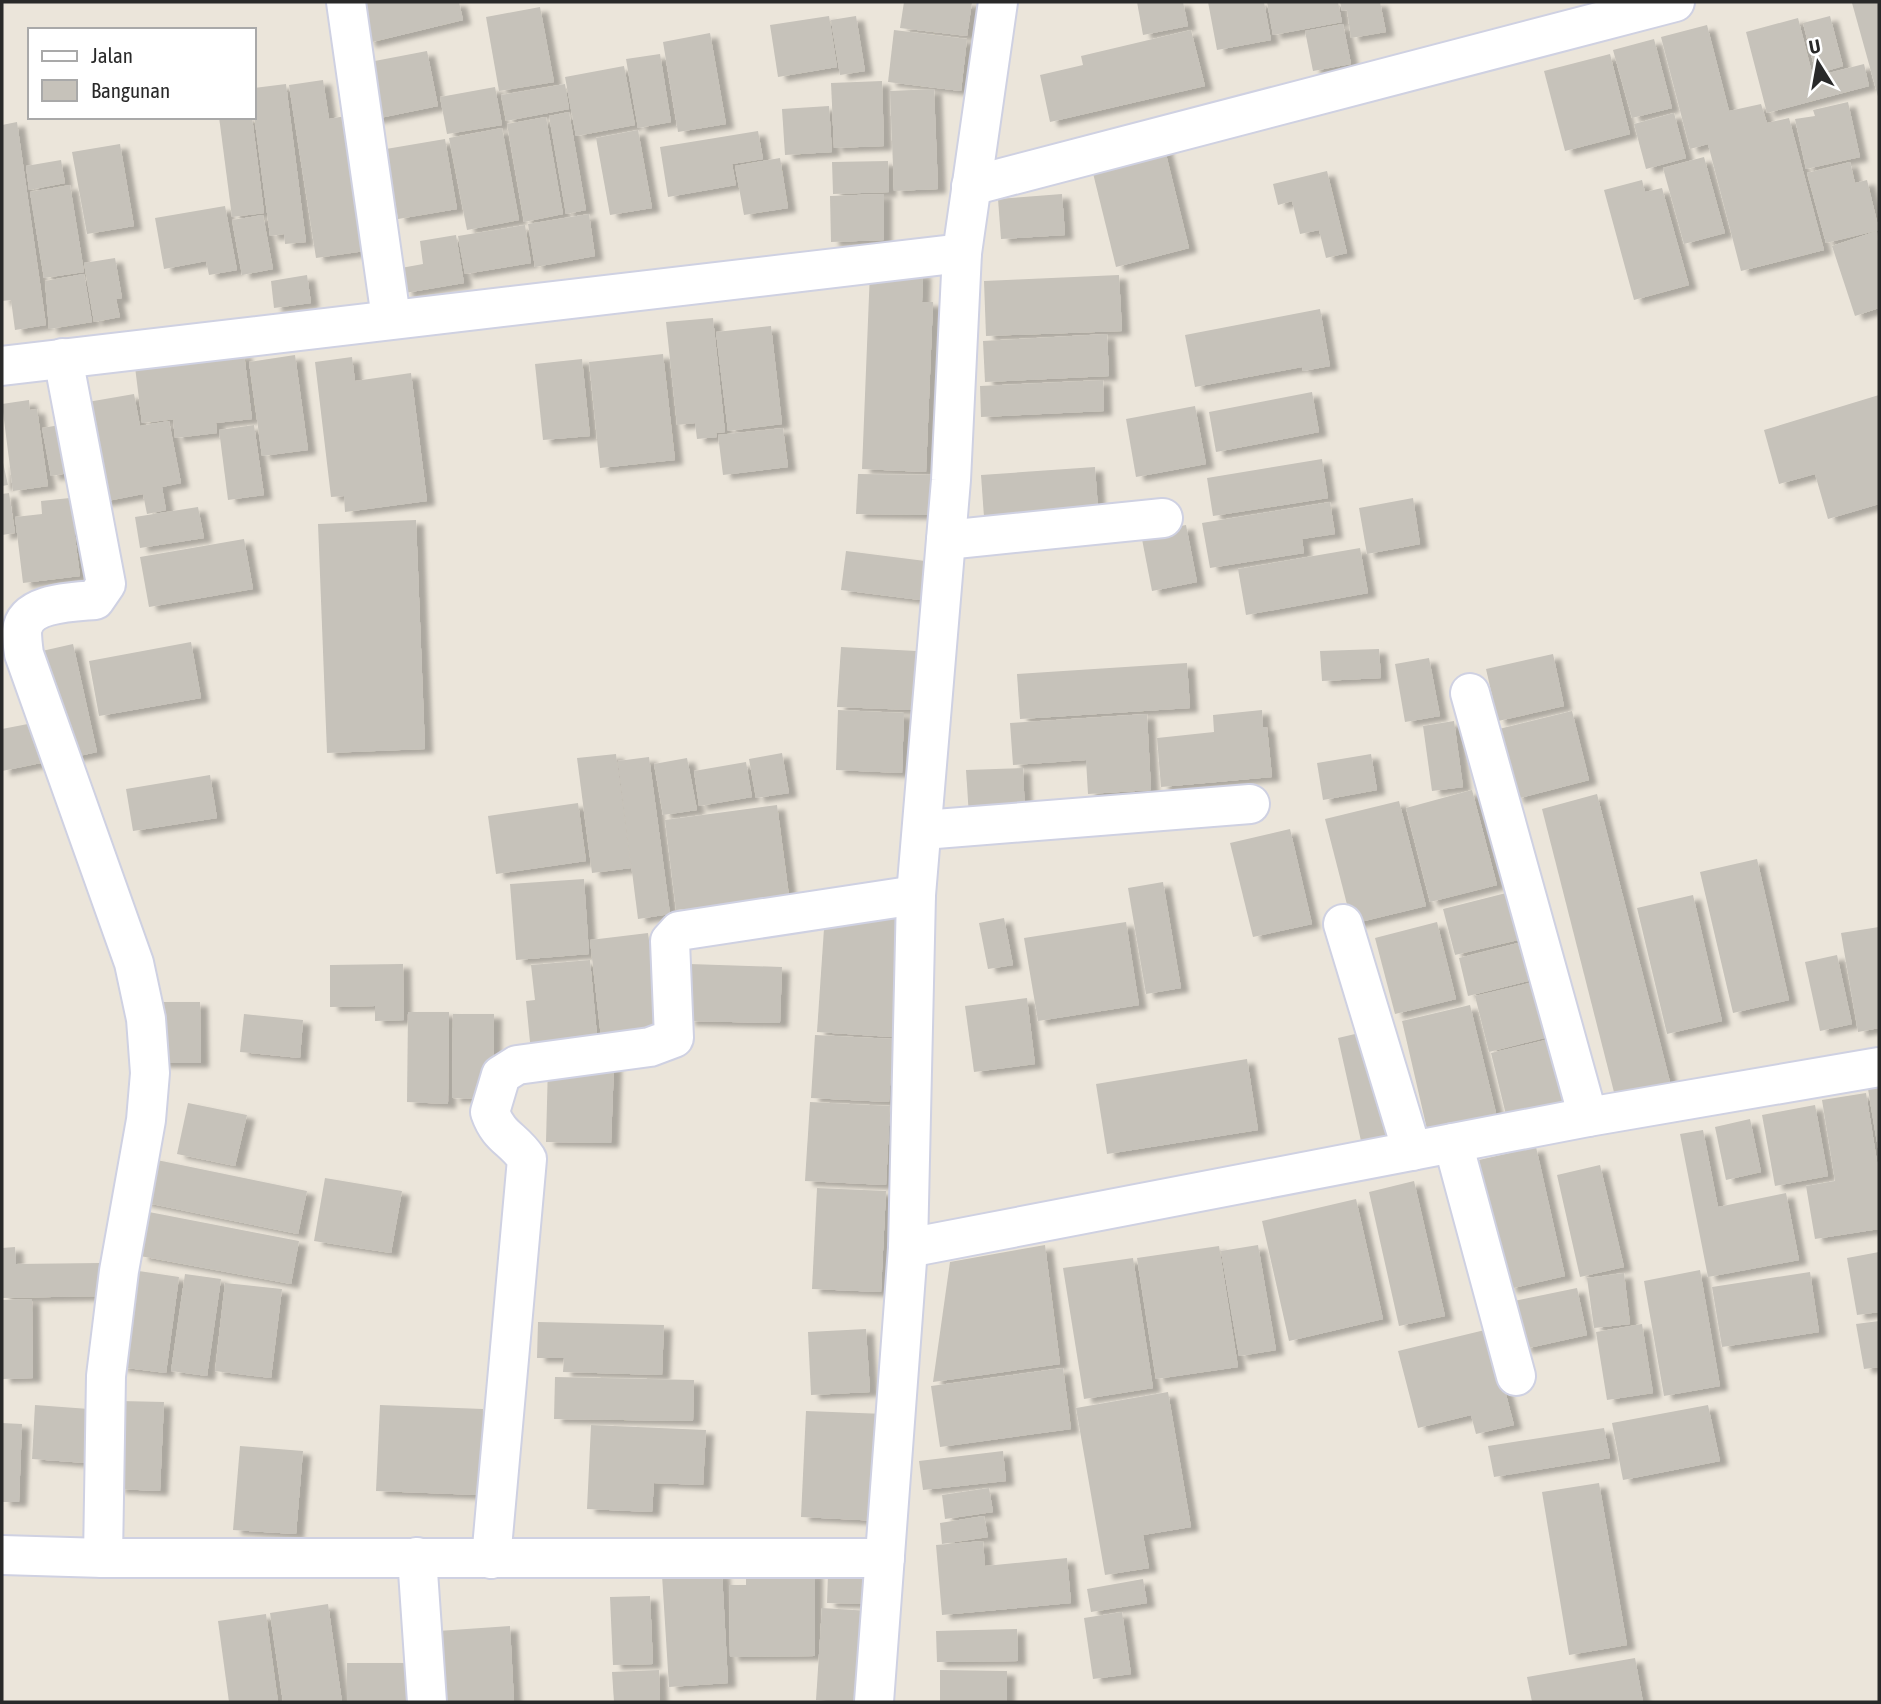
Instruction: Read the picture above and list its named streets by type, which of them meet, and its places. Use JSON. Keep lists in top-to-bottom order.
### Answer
{
  "legend": ["Jalan", "Bangunan"],
  "north": "top"
}
